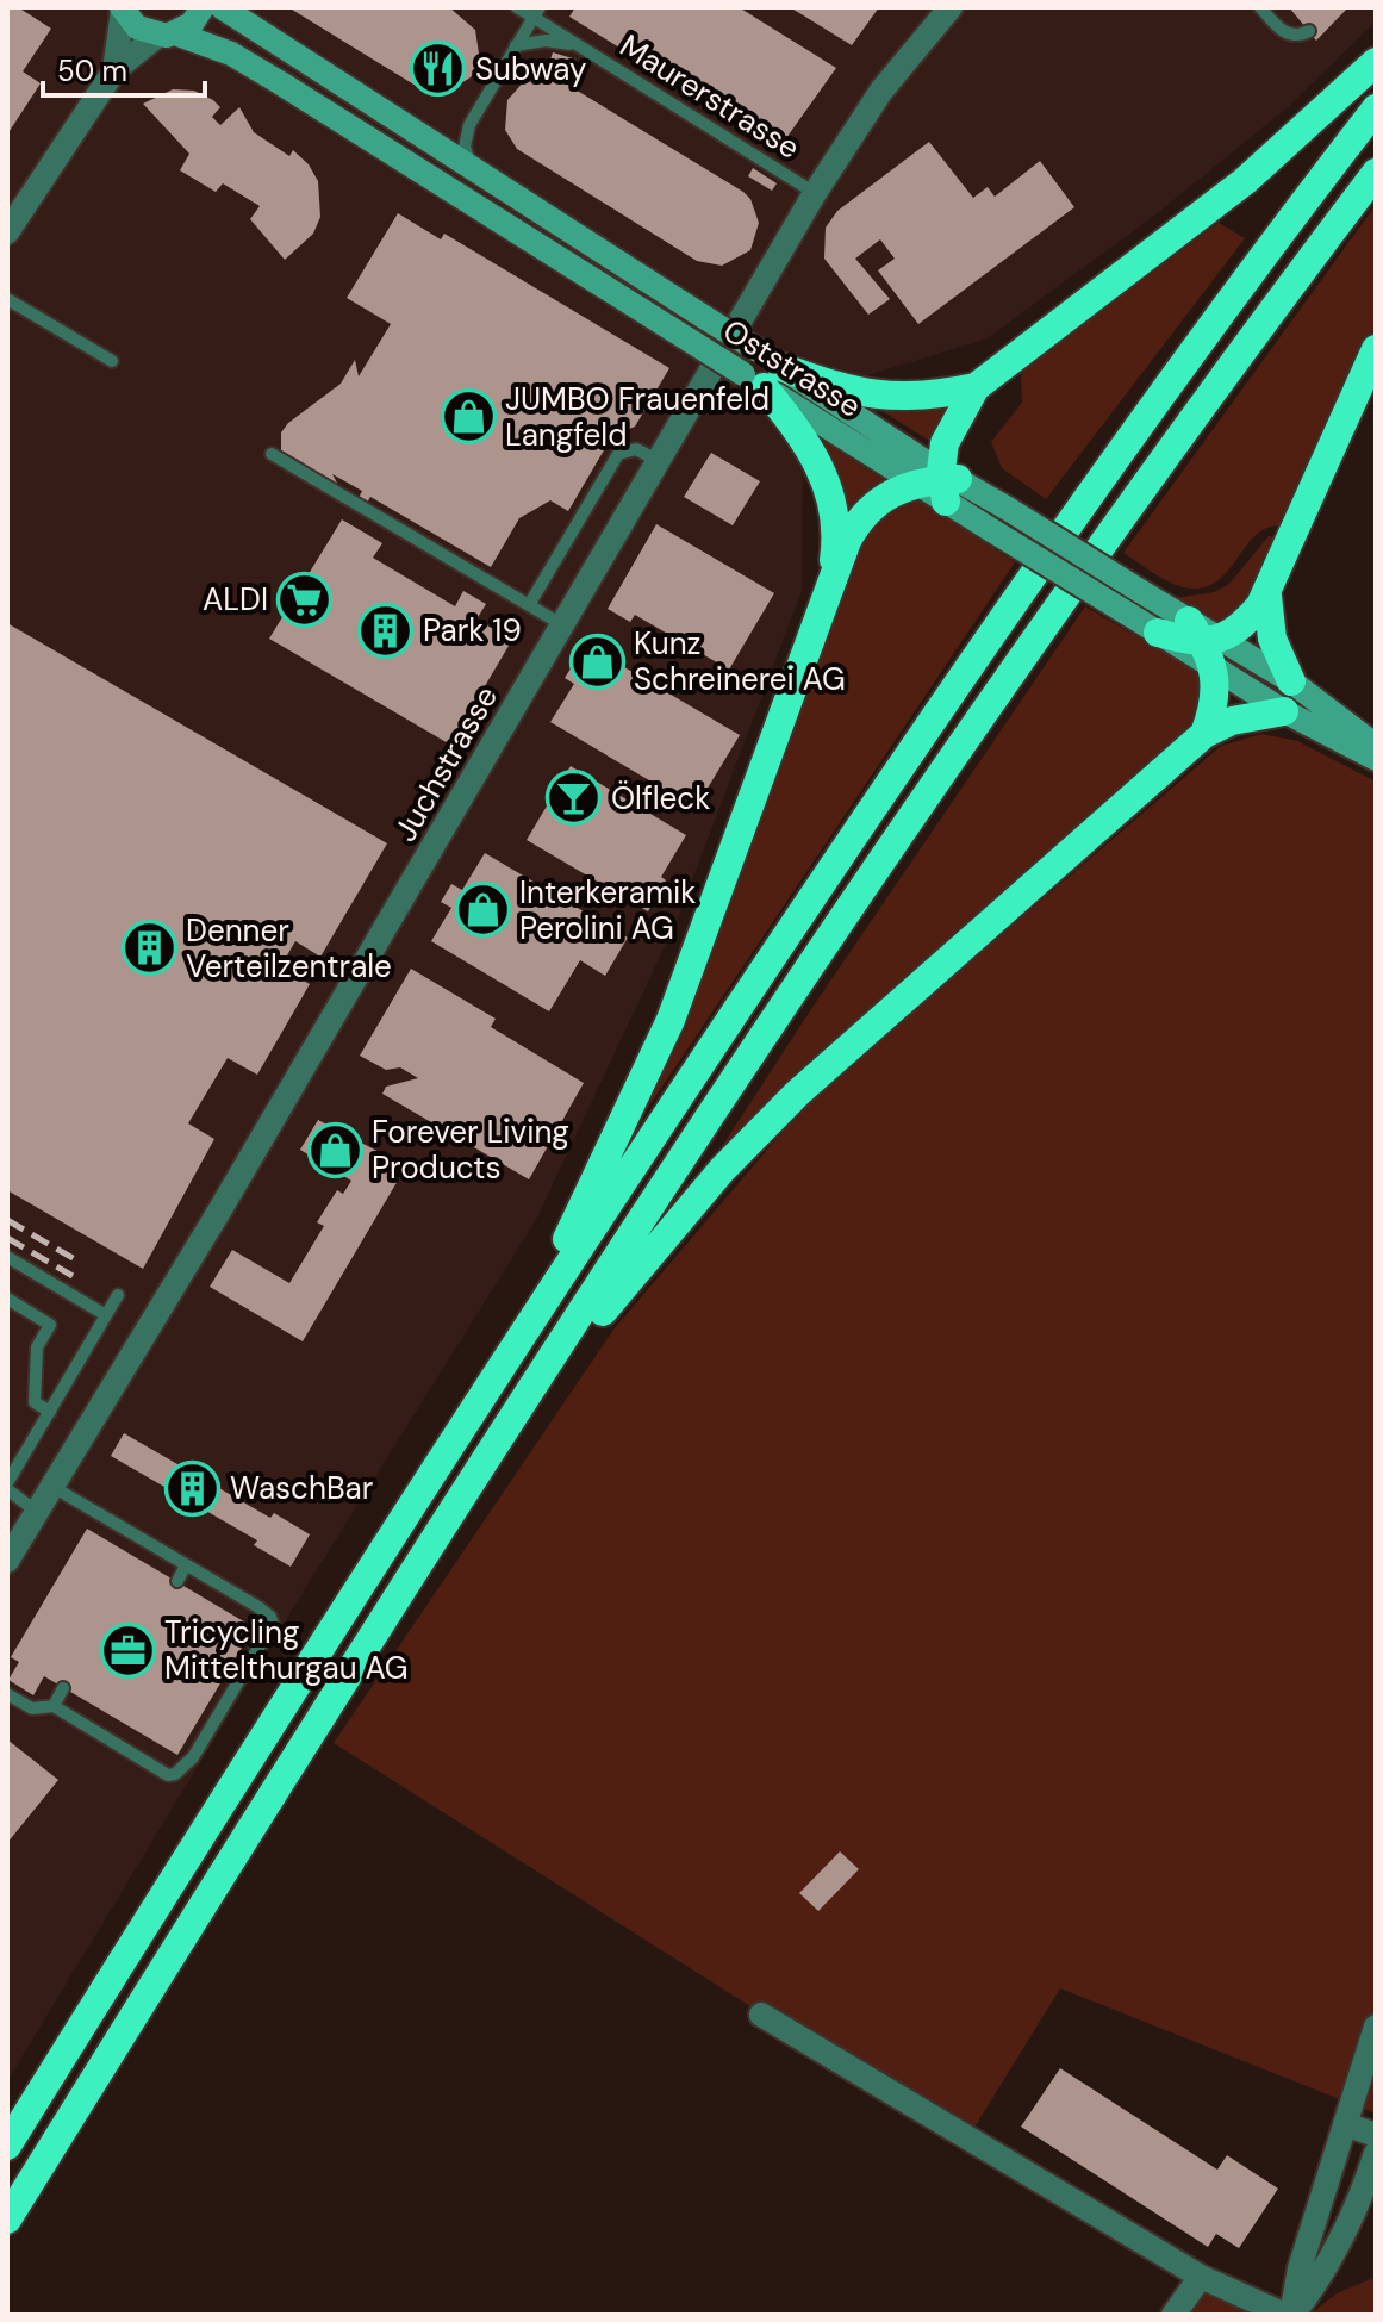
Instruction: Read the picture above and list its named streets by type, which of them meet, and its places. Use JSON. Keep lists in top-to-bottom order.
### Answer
{
  "streets": {
    "main road": ["Oststrasse"],
    "street": ["Juchstrasse"],
    "lane": ["Maurerstrasse"]
  },
  "crossings": [
    ["Maurerstrasse", "Juchstrasse"]
  ],
  "places": {
    "restaurant": ["Subway"],
    "shop": [
      "JUMBO Frauenfeld Langfeld",
      "Kunz Schreinerei AG",
      "Interkeramik Perolini AG",
      "Forever Living Products"
    ],
    "supermarket": ["ALDI"],
    "building": ["Park 19", "Denner Verteilzentrale", "WaschBar"],
    "bar": ["Ölfleck"],
    "office": ["Tricycling Mittelthurgau AG"]
  },
  "scale_bar": "50 m"
}
